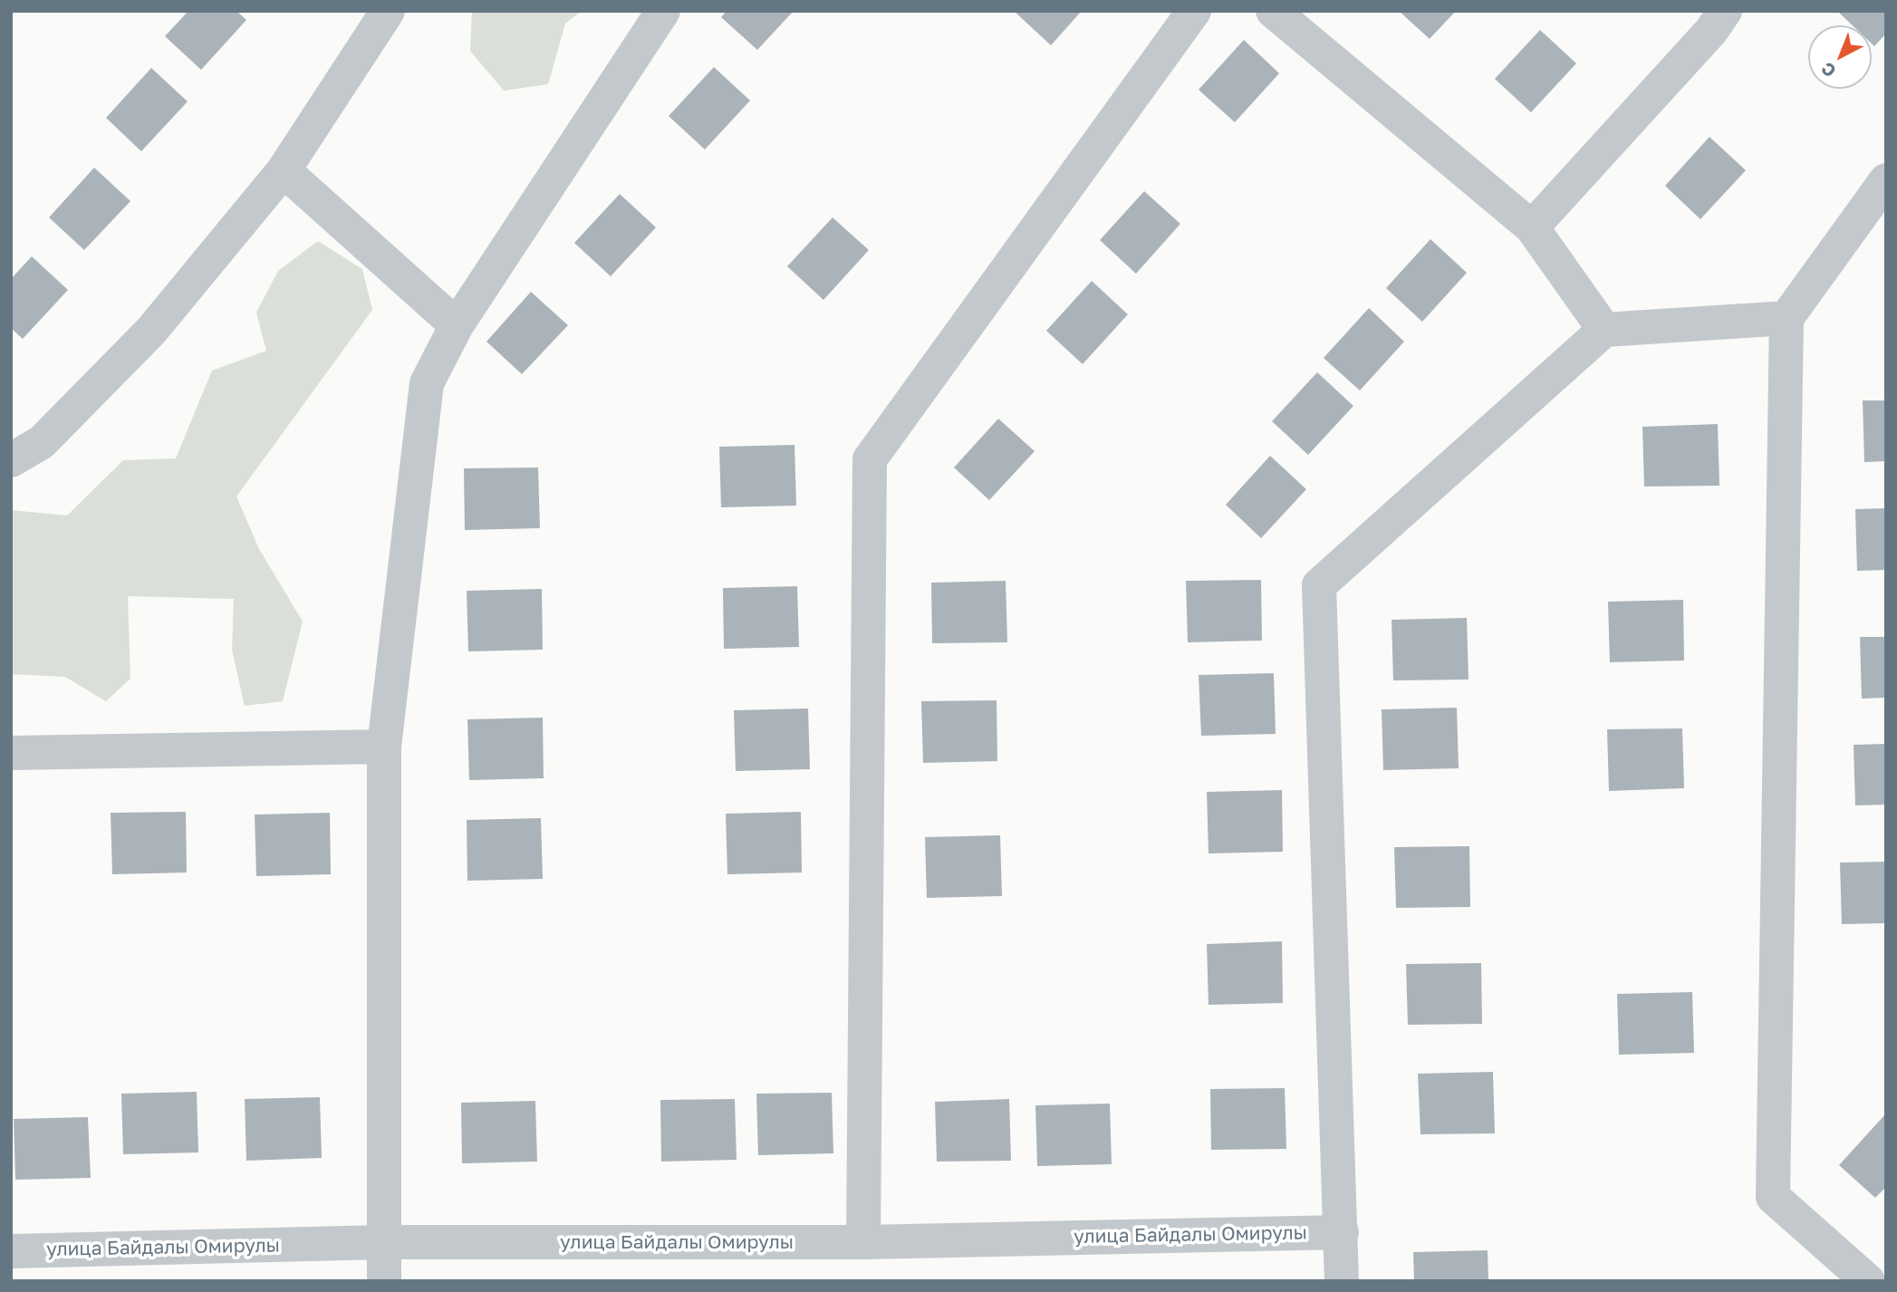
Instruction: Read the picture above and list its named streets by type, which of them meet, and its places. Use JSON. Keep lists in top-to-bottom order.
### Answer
{
  "streets": {
    "street": ["улица Байдалы Омирулы"]
  },
  "north": "bottom left"
}
